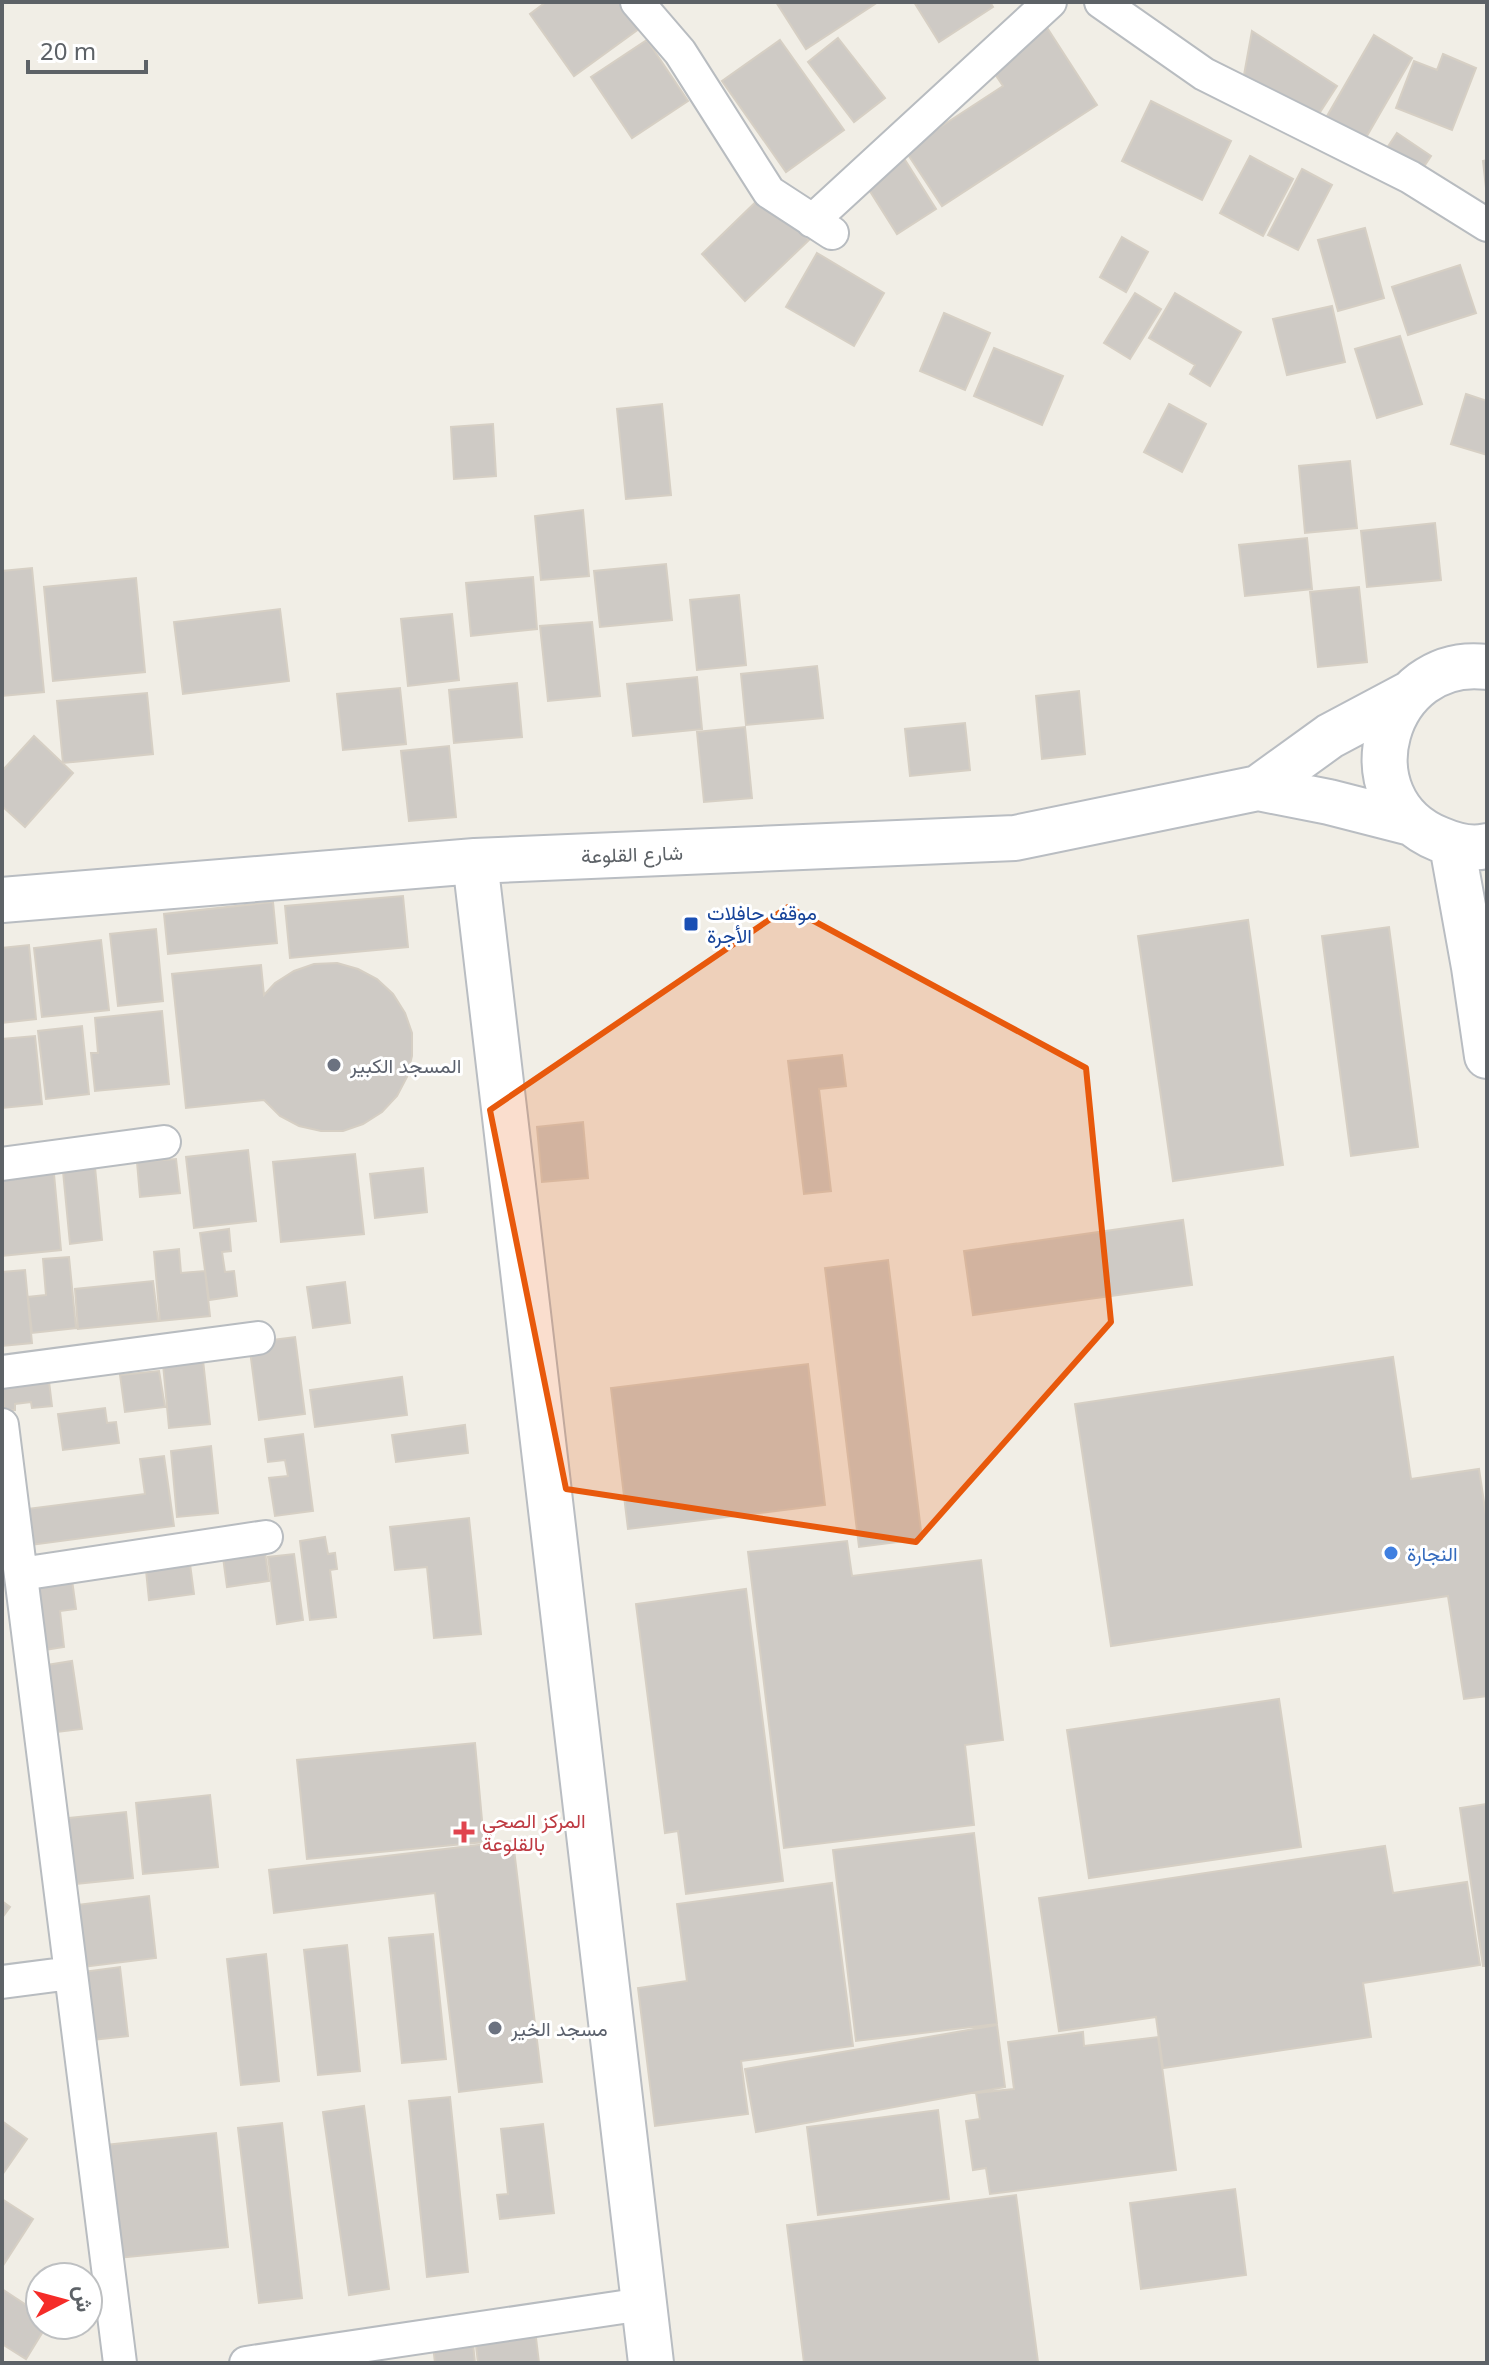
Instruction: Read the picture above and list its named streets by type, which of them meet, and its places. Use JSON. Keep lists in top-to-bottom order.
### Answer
{
  "streets": {
    "main road": ["شارع القلوعة"]
  },
  "places": {
    "transit": ["موقف حافلات الأجرة"],
    "other": ["المسجد الكبير", "النجارة", "مسجد الخير"],
    "health": ["المركز الصحي بالقلوعة"]
  },
  "scale_bar": "20 m",
  "north": "right"
}
